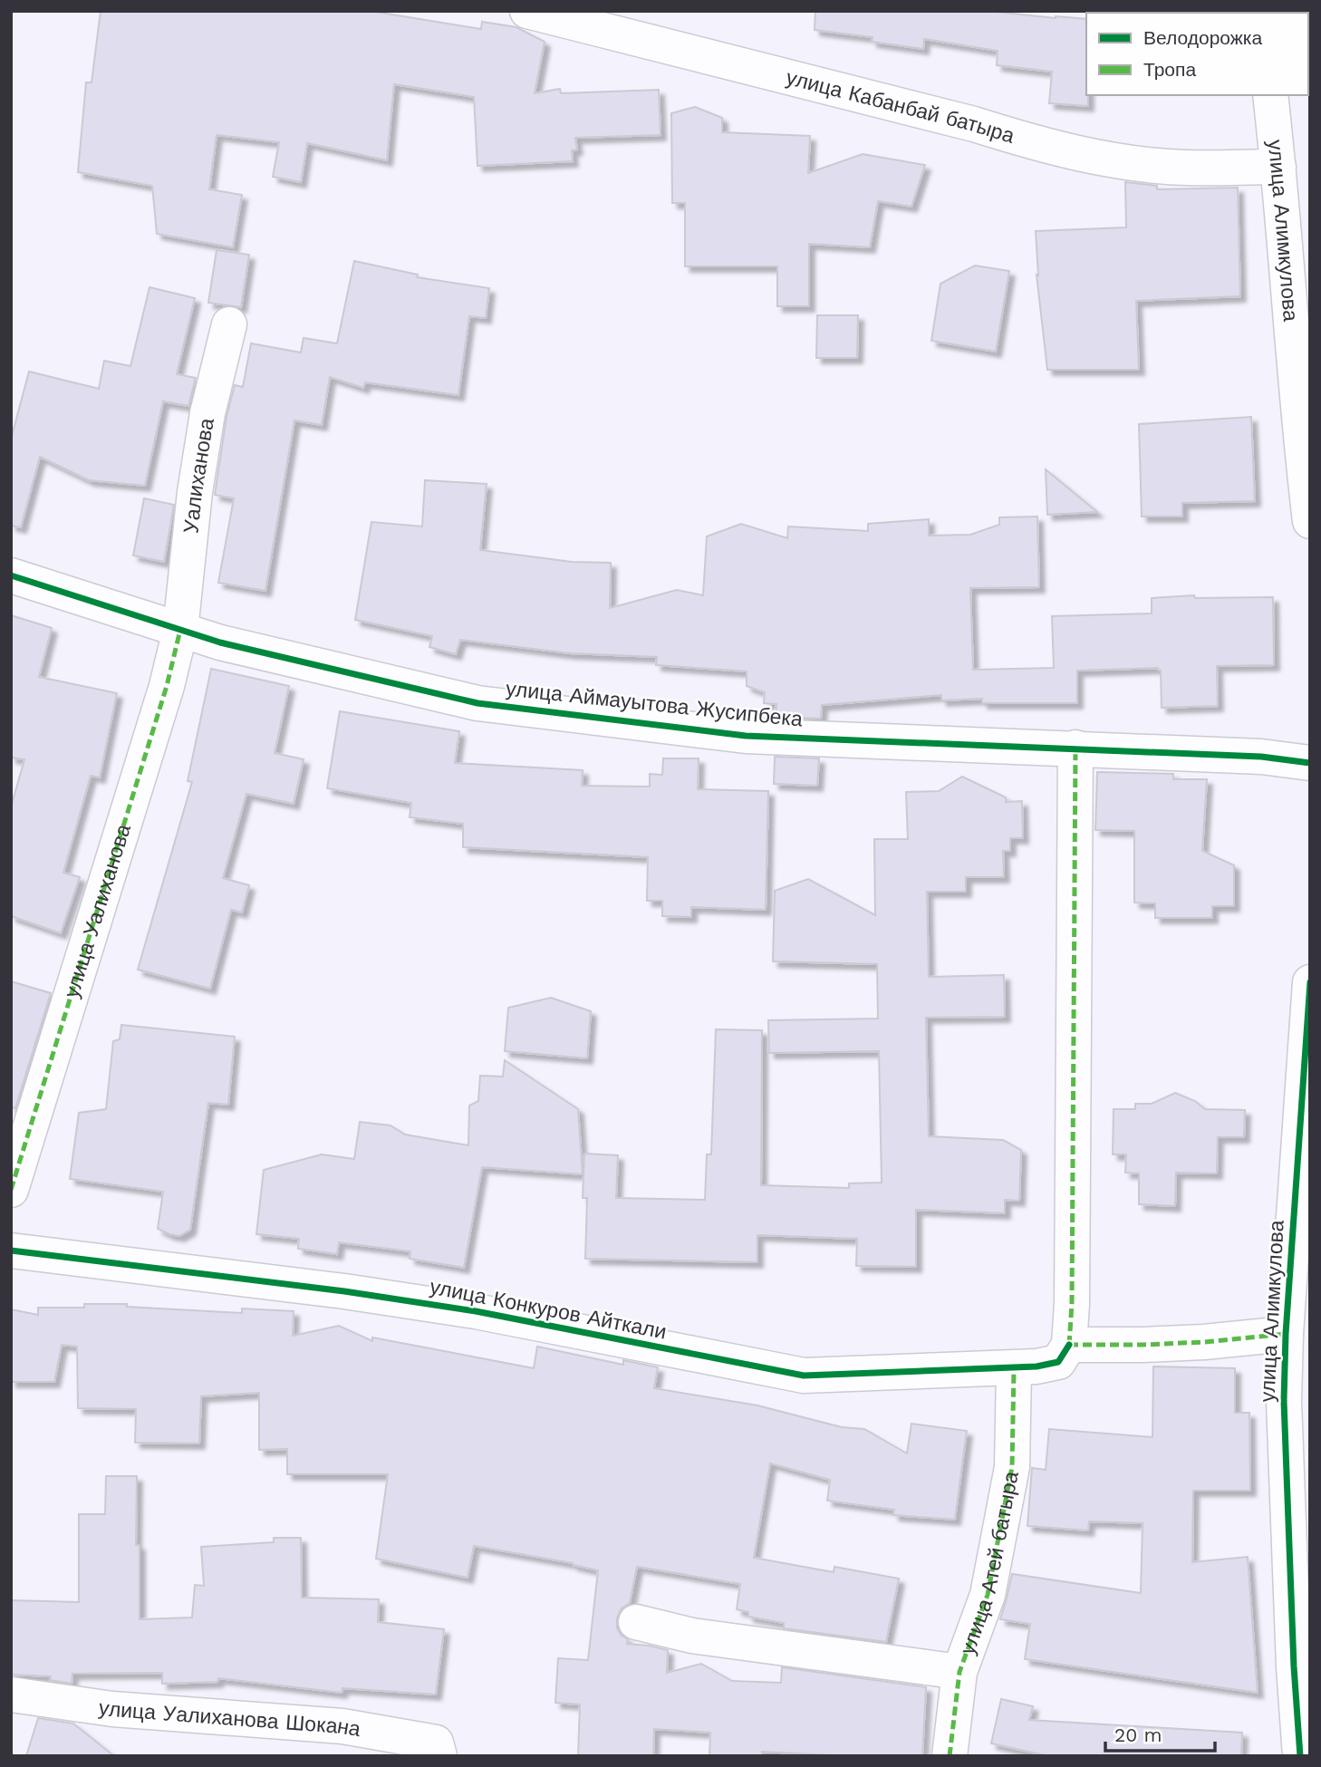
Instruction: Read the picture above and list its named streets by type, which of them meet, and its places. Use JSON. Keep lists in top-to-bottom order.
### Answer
{
  "streets": {
    "street": [
      "улица Кабанбай батыра",
      "улица Алимкулова",
      "Уалиханова",
      "улица Аймауытова Жусипбека",
      "улица Уалиханова",
      "улица Конкуров Айткали",
      "улица Атей батыра",
      "улица Уалиханова Шокана"
    ]
  },
  "crossings": [
    ["улица Кабанбай батыра", "улица Алимкулова"],
    ["Уалиханова", "улица Аймауытова Жусипбека"],
    ["Уалиханова", "улица Уалиханова"],
    ["улица Аймауытова Жусипбека", "улица Уалиханова"],
    ["улица Конкуров Айткали", "улица Атей батыра"]
  ],
  "legend": ["Велодорожка", "Тропа"],
  "scale_bar": "20 m"
}
